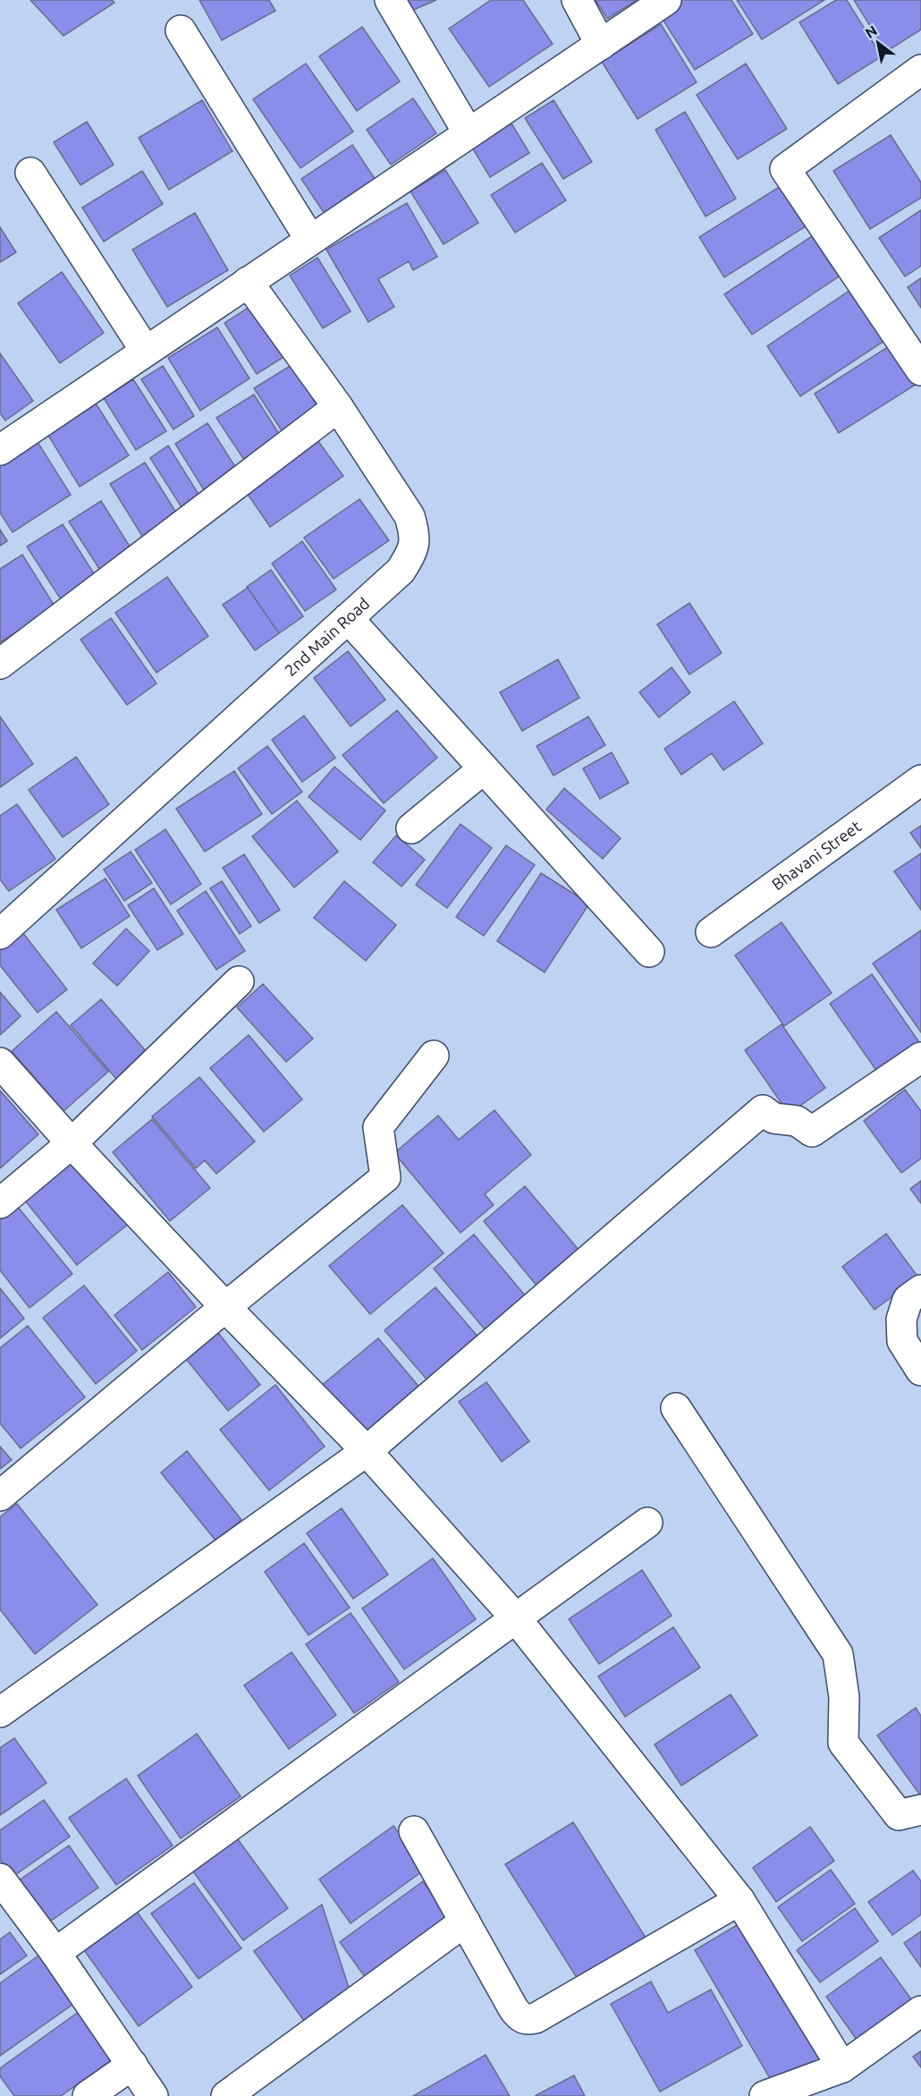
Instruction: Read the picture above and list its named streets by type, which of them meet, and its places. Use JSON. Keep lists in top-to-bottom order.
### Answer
{
  "streets": {
    "street": ["2nd Main Road", "Bhavani Street"]
  },
  "north": "top left"
}
